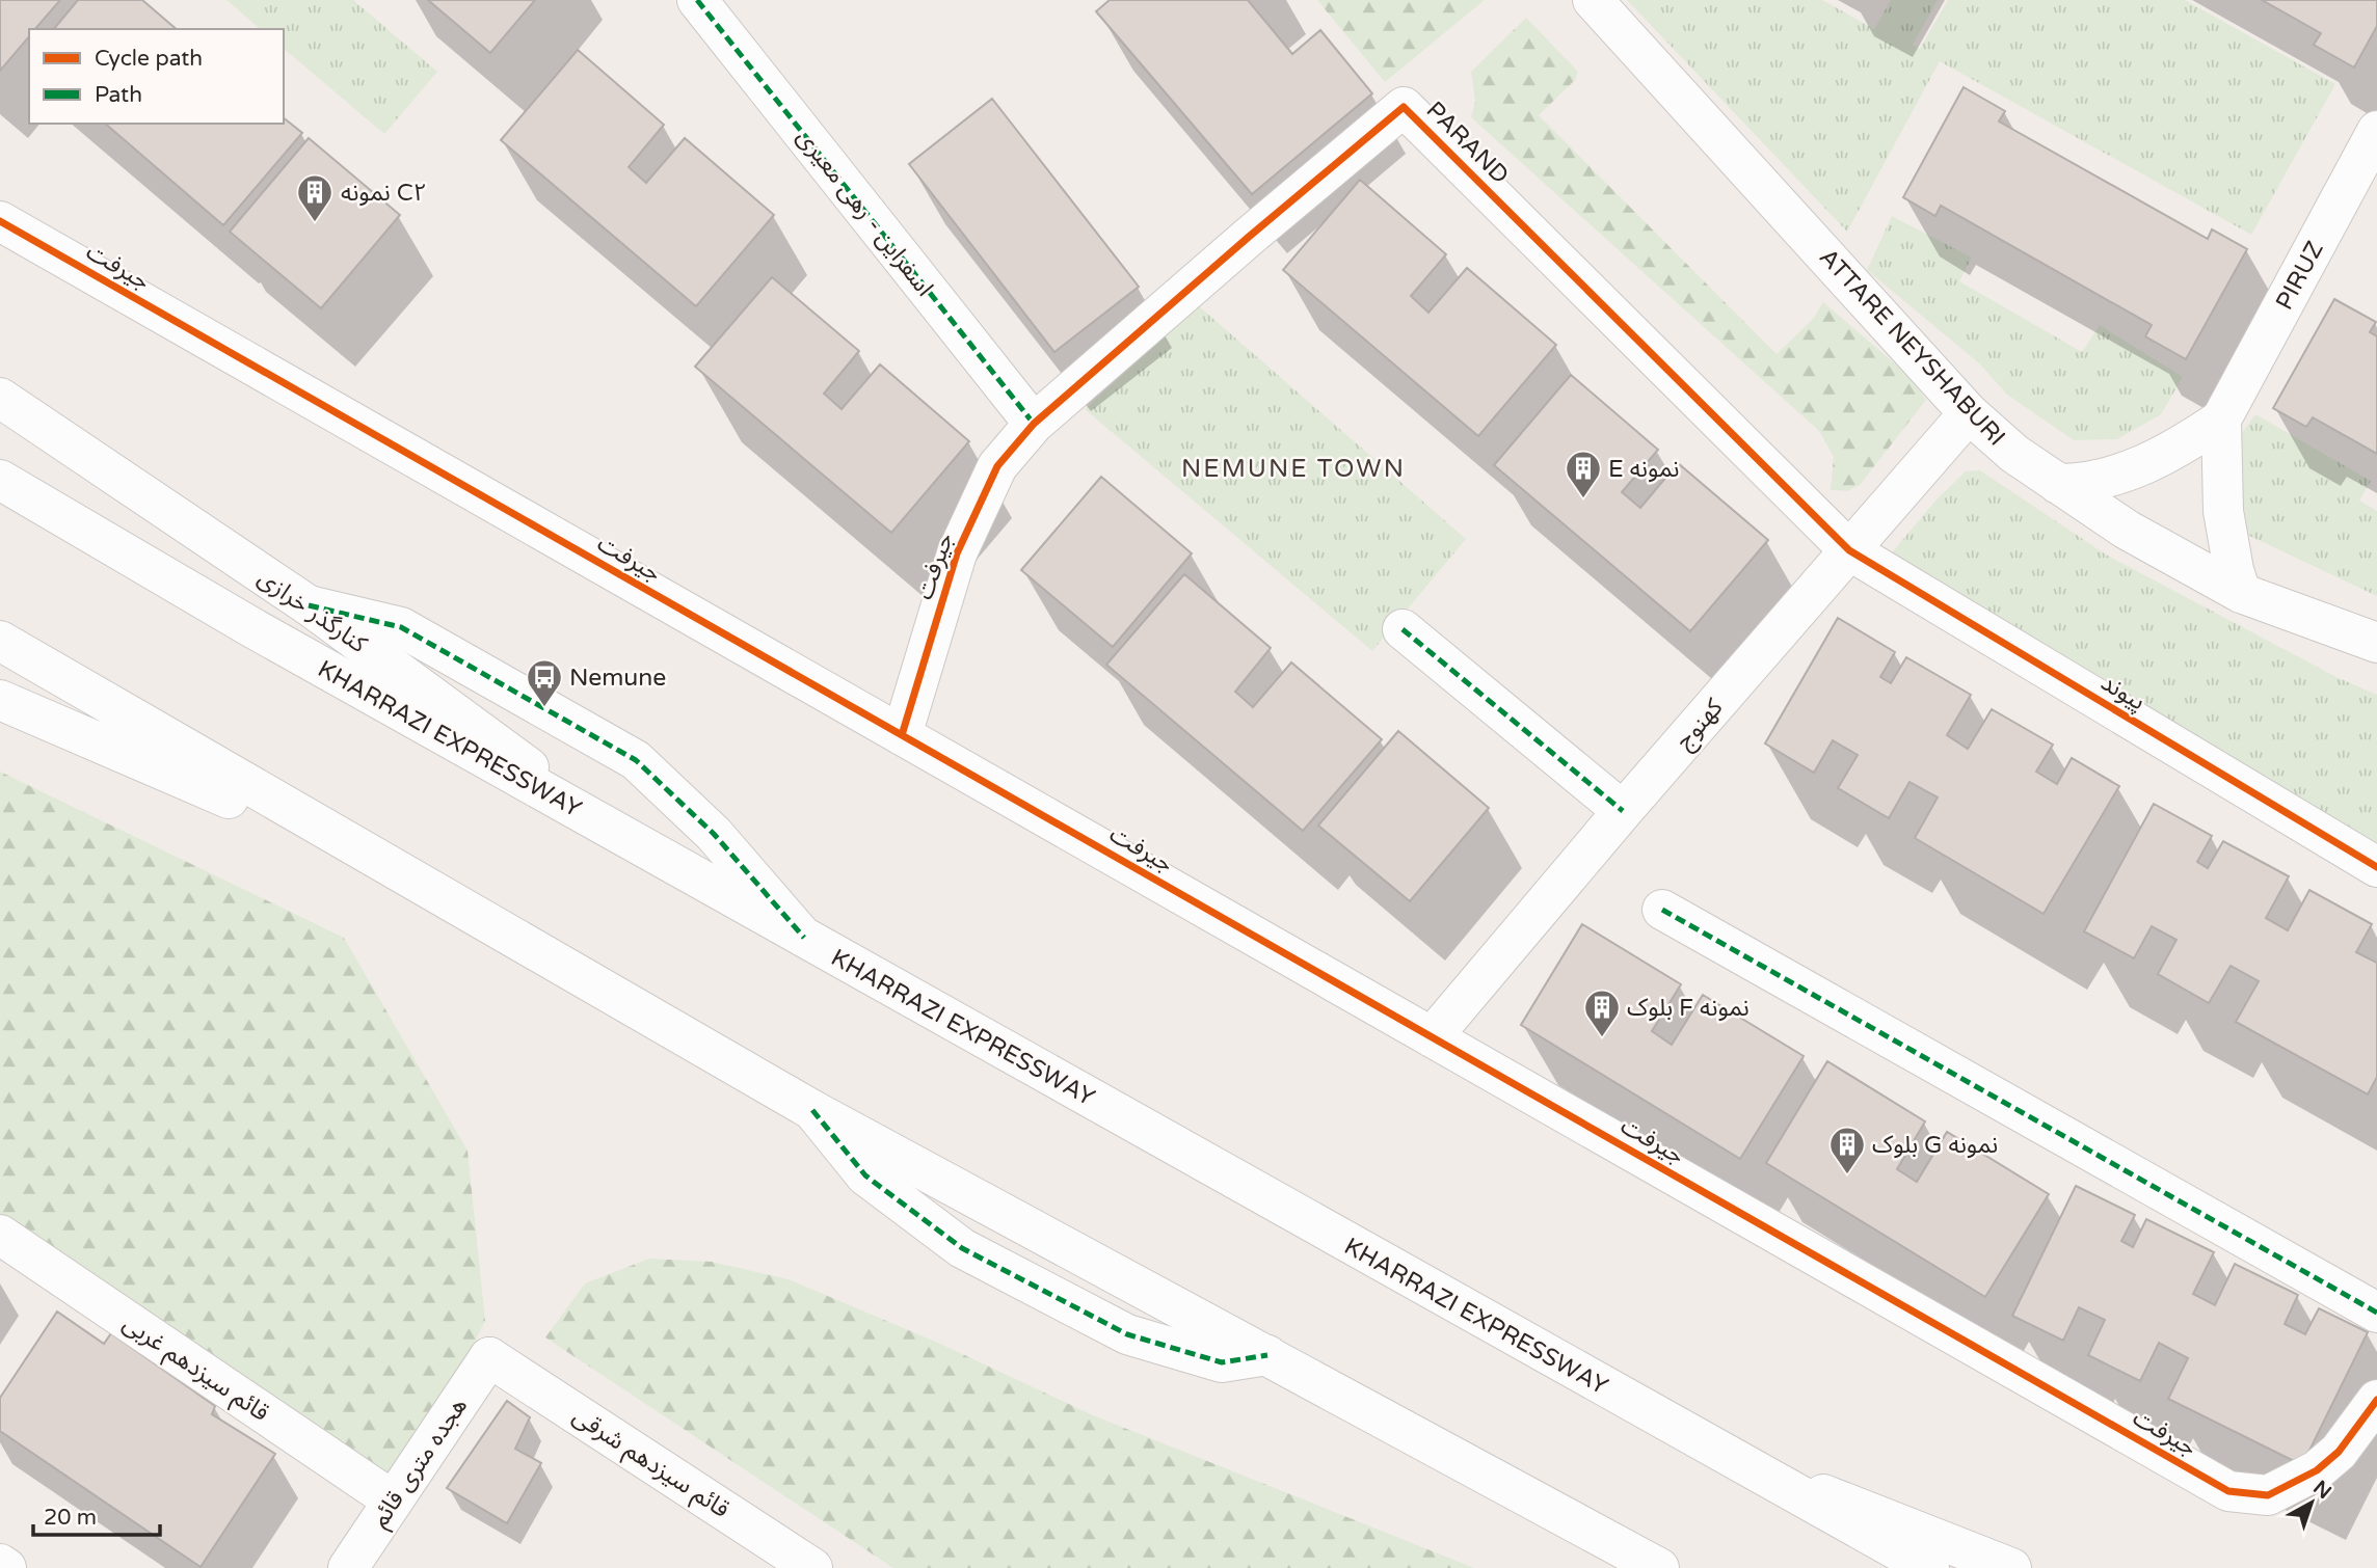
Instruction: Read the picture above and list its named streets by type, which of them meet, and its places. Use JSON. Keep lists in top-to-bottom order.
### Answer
{
  "streets": {
    "main road": [
      "PARAND",
      "اسفراين - رهی معیری",
      "جيرفت",
      "PIRUZ",
      "ATTARE NEYSHABURI",
      "جیرفت",
      "کنارگذر خرازی",
      "پیوند",
      "كهنوج",
      "KHARRAZI EXPRESSWAY",
      "قائم سیزدهم غربی",
      "هجده متری قائم",
      "قائم سیزدهم شرقی"
    ]
  },
  "crossings": [
    ["PARAND", "اسفراين - رهی معیری"],
    ["PARAND", "جیرفت"],
    ["PARAND", "پیوند"],
    ["PARAND", "كهنوج"],
    ["اسفراين - رهی معیری", "جیرفت"],
    ["جيرفت", "جیرفت"],
    ["جيرفت", "كهنوج"],
    ["PIRUZ", "ATTARE NEYSHABURI"],
    ["ATTARE NEYSHABURI", "كهنوج"],
    ["کنارگذر خرازی", "KHARRAZI EXPRESSWAY"],
    ["پیوند", "كهنوج"],
    ["قائم سیزدهم غربی", "هجده متری قائم"],
    ["هجده متری قائم", "قائم سیزدهم شرقی"]
  ],
  "districts": ["NEMUNE TOWN"],
  "places": {
    "building": [
      "نمونه C۲",
      "E نمونه",
      "بلوک F نمونه",
      "بلوک G نمونه"
    ],
    "bus stop": ["Nemune"]
  },
  "legend": ["Cycle path", "Path"],
  "scale_bar": "20 m",
  "north": "top right"
}
